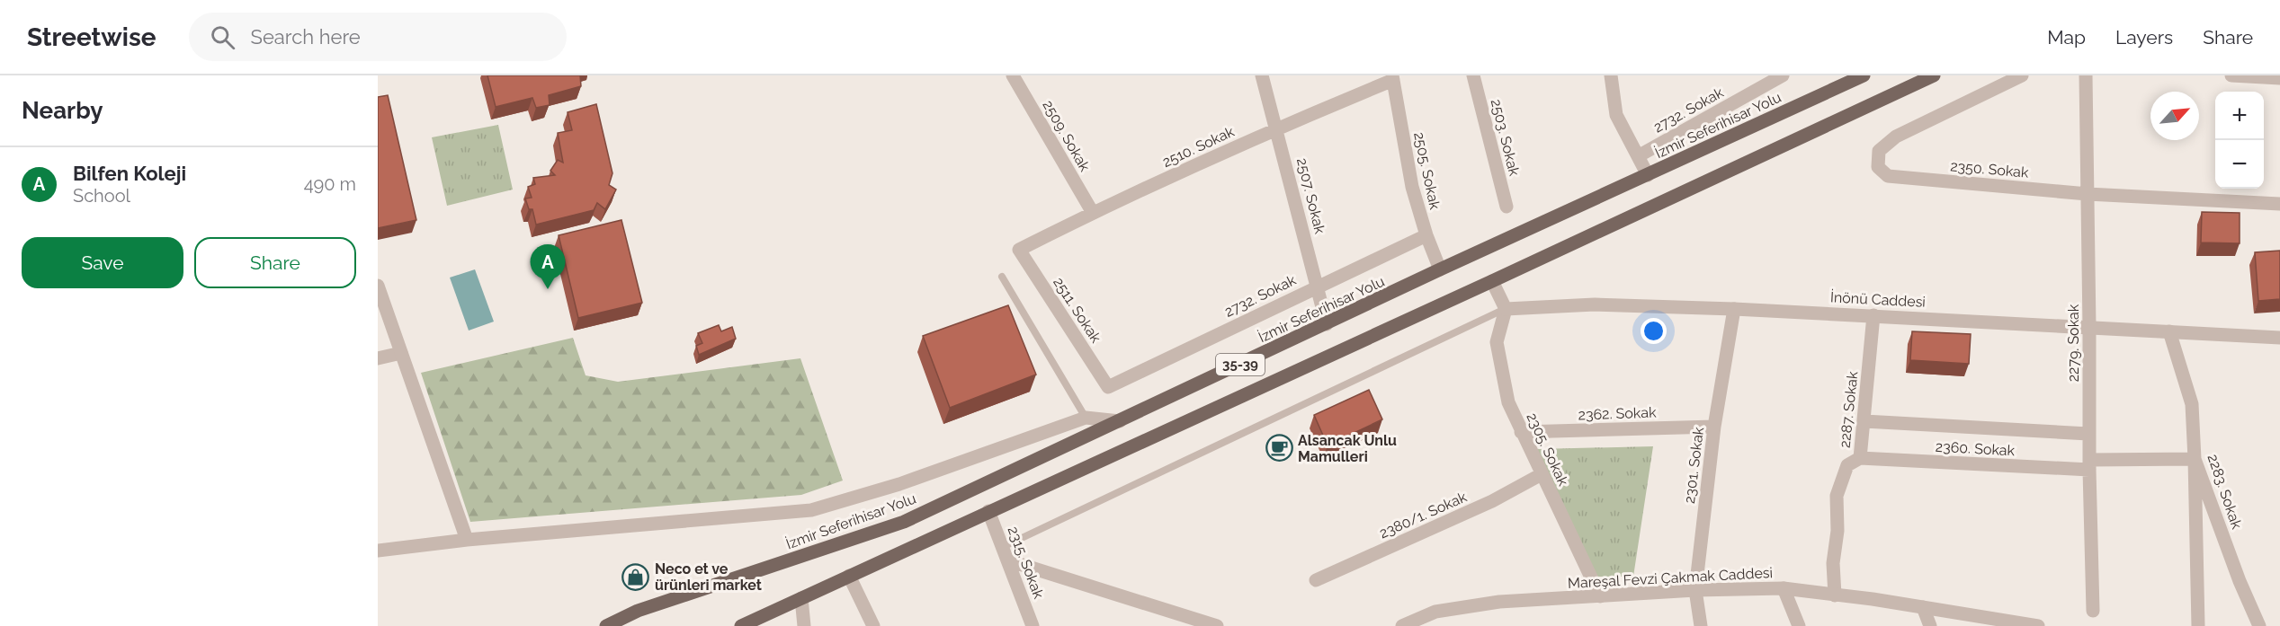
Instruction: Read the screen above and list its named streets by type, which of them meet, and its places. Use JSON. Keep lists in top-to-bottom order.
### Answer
{
  "streets": {
    "main road": ["İzmir Seferihisar Yolu", "35-39"],
    "street": [
      "2732. Sokak",
      "2509. Sokak",
      "2503. Sokak",
      "2510. Sokak",
      "2350. Sokak",
      "2505. Sokak",
      "2507. Sokak",
      "İnönü Caddesi",
      "2511. Sokak",
      "2279. Sokak",
      "2287. Sokak",
      "2362. Sokak",
      "2360. Sokak",
      "2305. Sokak",
      "2301. Sokak",
      "2283. Sokak",
      "2380/1. Sokak",
      "2315. Sokak",
      "Mareşal Fevzi Çakmak Caddesi"
    ]
  },
  "crossings": [
    ["2732. Sokak", "2505. Sokak"],
    ["2732. Sokak", "2507. Sokak"],
    ["2732. Sokak", "2511. Sokak"],
    ["İzmir Seferihisar Yolu", "2505. Sokak"],
    ["İzmir Seferihisar Yolu", "2507. Sokak"],
    ["2509. Sokak", "2510. Sokak"],
    ["2510. Sokak", "2505. Sokak"],
    ["2510. Sokak", "2507. Sokak"],
    ["2510. Sokak", "2511. Sokak"],
    ["2350. Sokak", "2279. Sokak"],
    ["İnönü Caddesi", "2279. Sokak"],
    ["İnönü Caddesi", "2287. Sokak"],
    ["İnönü Caddesi", "2305. Sokak"],
    ["İnönü Caddesi", "2301. Sokak"],
    ["İnönü Caddesi", "2283. Sokak"],
    ["2279. Sokak", "2360. Sokak"],
    ["35-39", "2315. Sokak"],
    ["2287. Sokak", "2360. Sokak"],
    ["2287. Sokak", "Mareşal Fevzi Çakmak Caddesi"],
    ["2362. Sokak", "2305. Sokak"],
    ["2362. Sokak", "2301. Sokak"],
    ["2360. Sokak", "2283. Sokak"],
    ["2305. Sokak", "2380/1. Sokak"],
    ["2305. Sokak", "Mareşal Fevzi Çakmak Caddesi"],
    ["2301. Sokak", "Mareşal Fevzi Çakmak Caddesi"]
  ],
  "places": {
    "cafe": ["Alsancak Unlu Mamulleri"],
    "shop": ["Neco et ve ürünleri market"]
  },
  "north": "top right",
  "page": {
    "header": "Streetwise",
    "search": "Search here",
    "nav": ["Map", "Layers", "Share"],
    "heading": "Nearby",
    "map_buttons": ["+", "−"],
    "list": [
      {
        "mark": "A",
        "name": "Bilfen Koleji",
        "note": "School",
        "value": "490 m"
      }
    ],
    "buttons": ["Save", "Share"],
    "pins": "A"
  }
}
